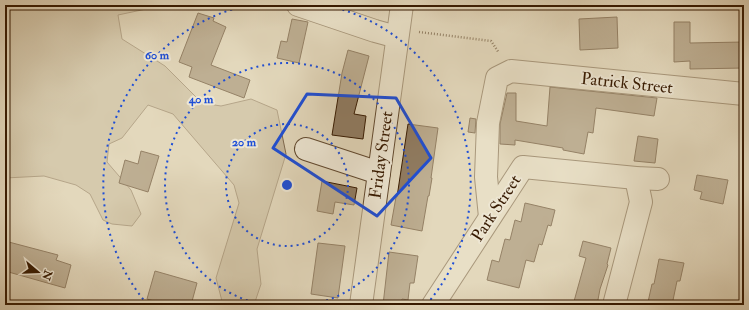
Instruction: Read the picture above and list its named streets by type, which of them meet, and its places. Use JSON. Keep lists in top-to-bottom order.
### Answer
{
  "streets": {
    "street": ["Patrick Street", "Friday Street", "Park Street"]
  },
  "north": "right",
  "rings": ["60 m", "40 m", "20 m"]
}
